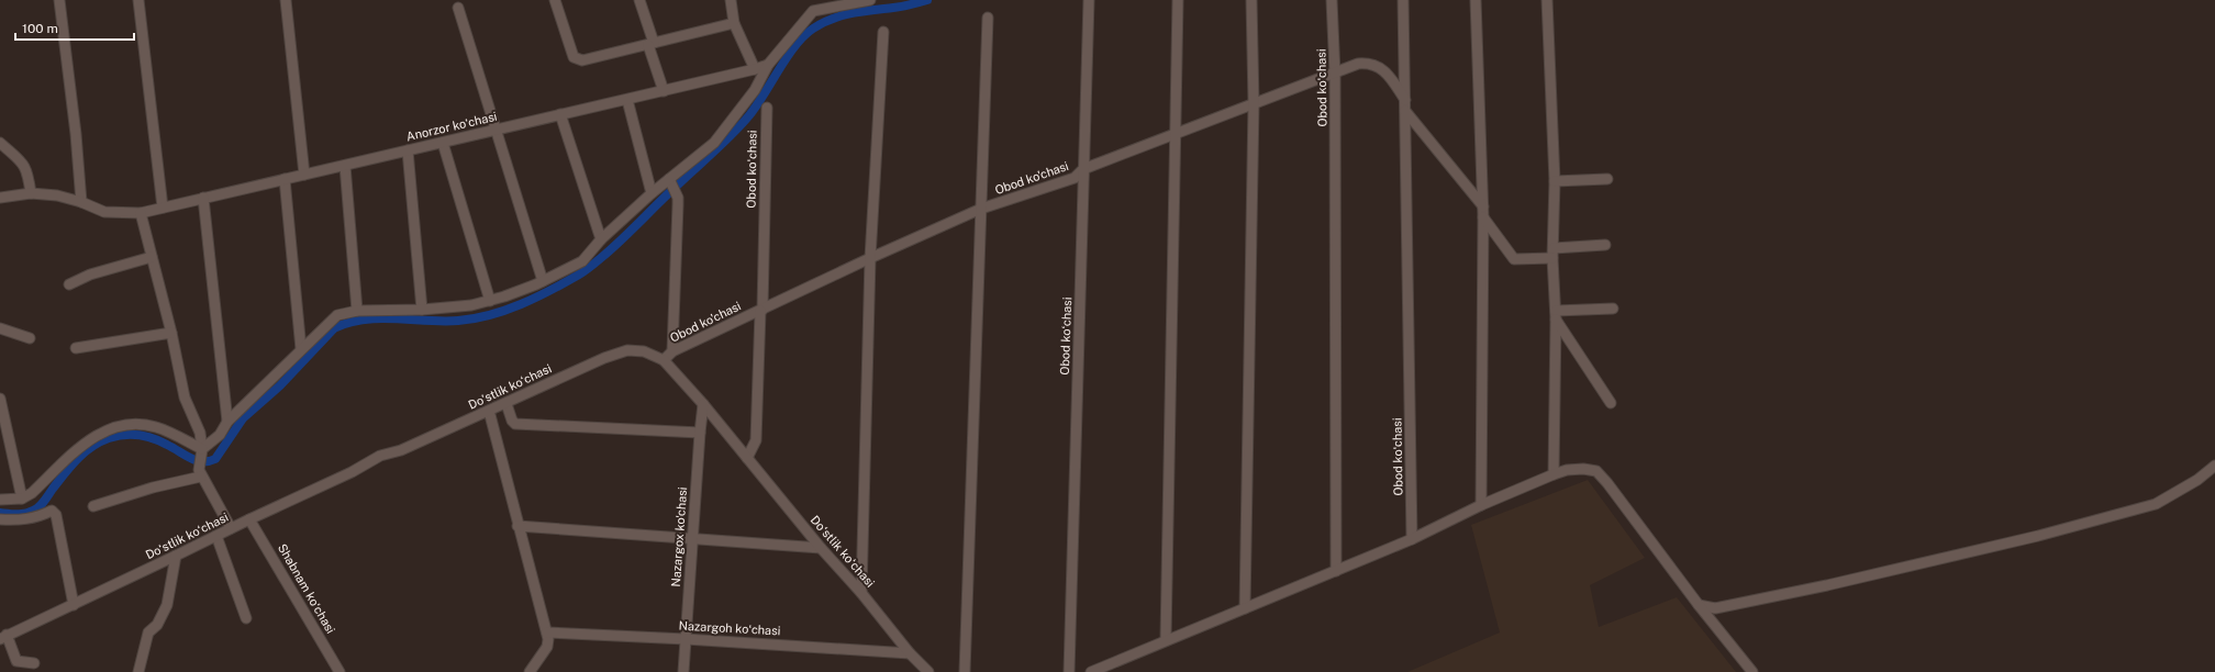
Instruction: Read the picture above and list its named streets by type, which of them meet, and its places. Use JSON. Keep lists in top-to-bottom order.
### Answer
{
  "streets": {
    "street": [
      "Obod koʻchasi",
      "Anorzor koʻchasi",
      "Obod ko'chasi",
      "Doʻstlik koʻchasi",
      "Nazargox ko'chasi",
      "Shabnam koʻchasi",
      "Nazargoh koʻchasi"
    ]
  },
  "crossings": [
    ["Obod koʻchasi", "Obod ko'chasi"],
    ["Obod koʻchasi", "Doʻstlik koʻchasi"],
    ["Obod ko'chasi", "Doʻstlik koʻchasi"],
    ["Doʻstlik koʻchasi", "Nazargox ko'chasi"],
    ["Doʻstlik koʻchasi", "Shabnam koʻchasi"],
    ["Doʻstlik koʻchasi", "Nazargoh koʻchasi"],
    ["Nazargox ko'chasi", "Nazargoh koʻchasi"]
  ],
  "scale_bar": "100 m"
}
